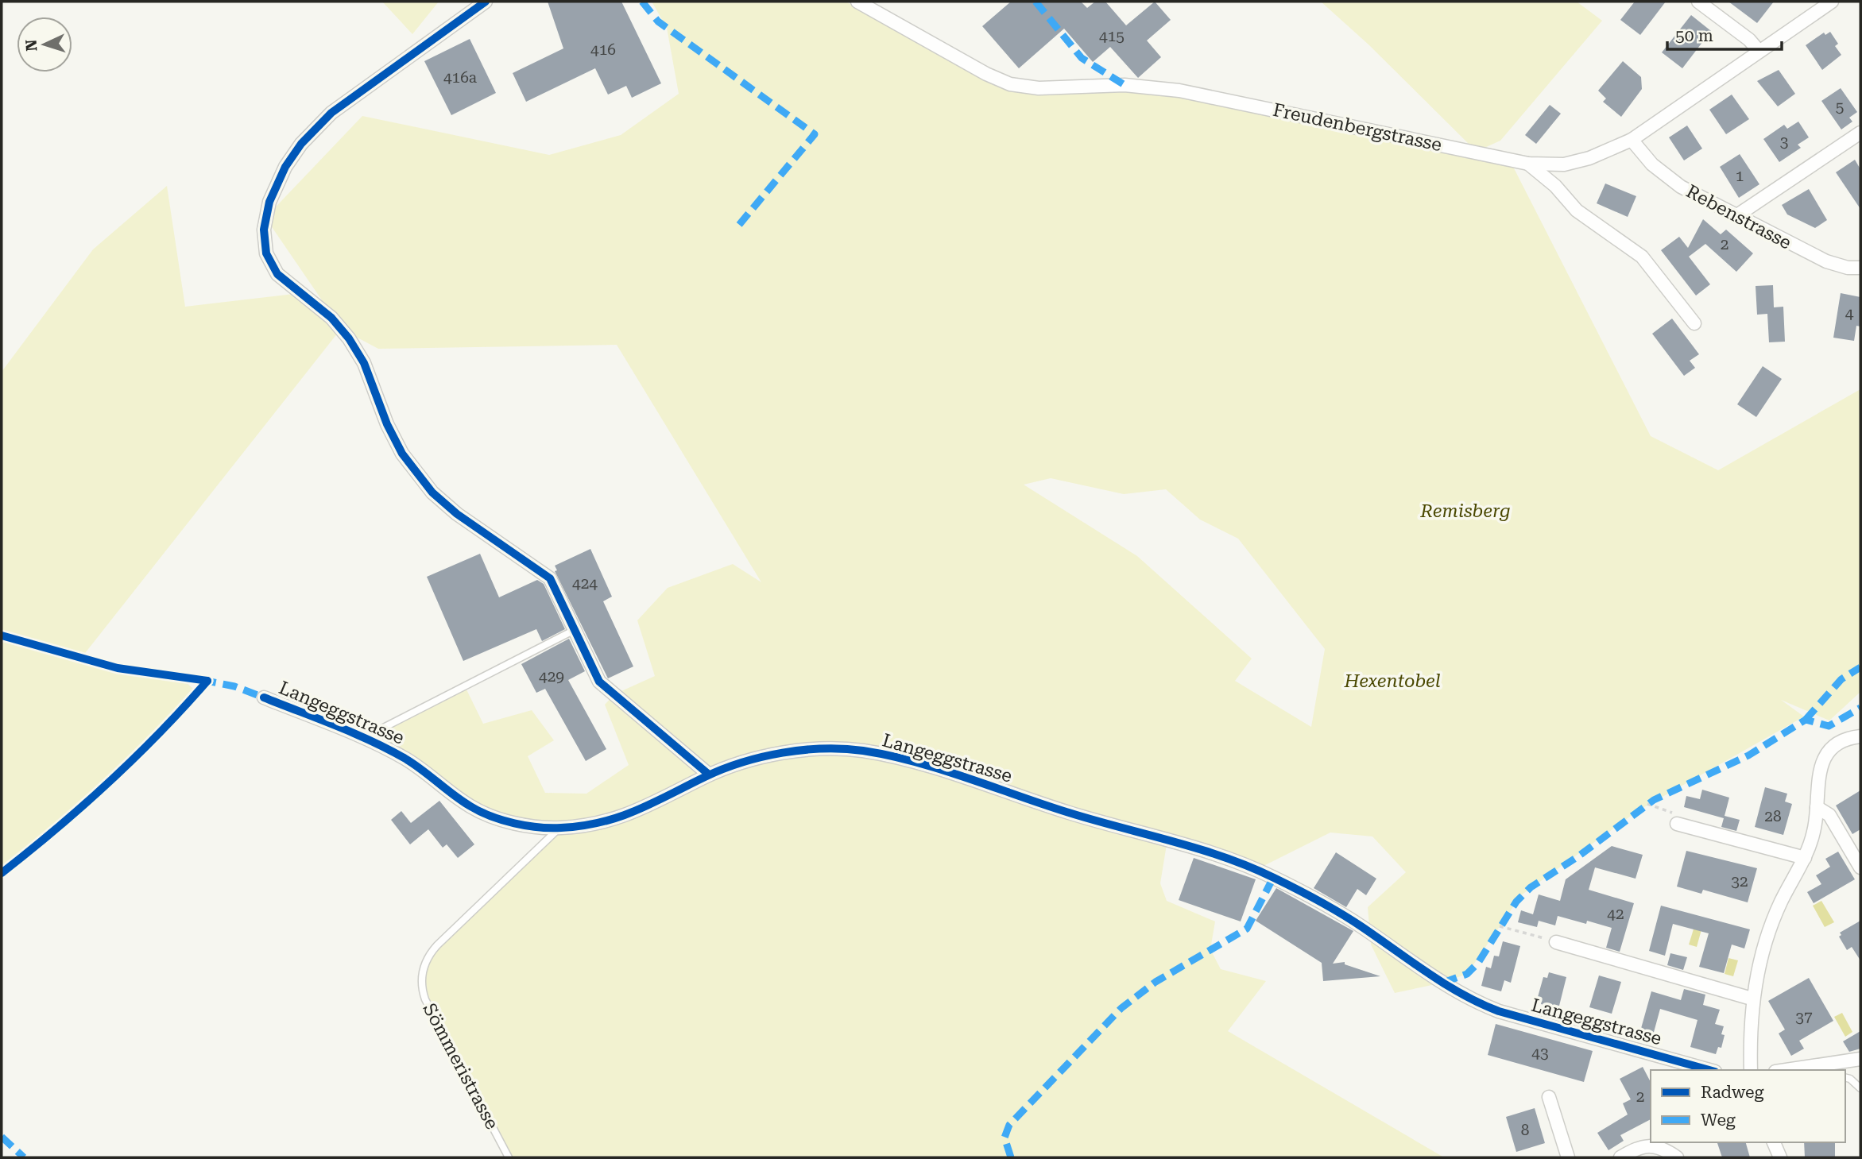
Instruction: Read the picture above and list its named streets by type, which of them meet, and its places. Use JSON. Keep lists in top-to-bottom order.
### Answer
{
  "streets": {
    "street": ["Freudenbergstrasse", "Rebenstrasse", "Langeggstrasse"],
    "lane": ["Sömmeristrasse"]
  },
  "crossings": [
    ["Freudenbergstrasse", "Rebenstrasse"],
    ["Langeggstrasse", "Sömmeristrasse"]
  ],
  "parks": ["Remisberg", "Hexentobel"],
  "house_numbers": [
    "415",
    "416",
    "416a",
    "5",
    "3",
    "1",
    "2",
    "4",
    "424",
    "429",
    "28",
    "32",
    "42",
    "37",
    "43",
    "2",
    "8"
  ],
  "legend": ["Radweg", "Weg"],
  "scale_bar": "50 m",
  "north": "left"
}
